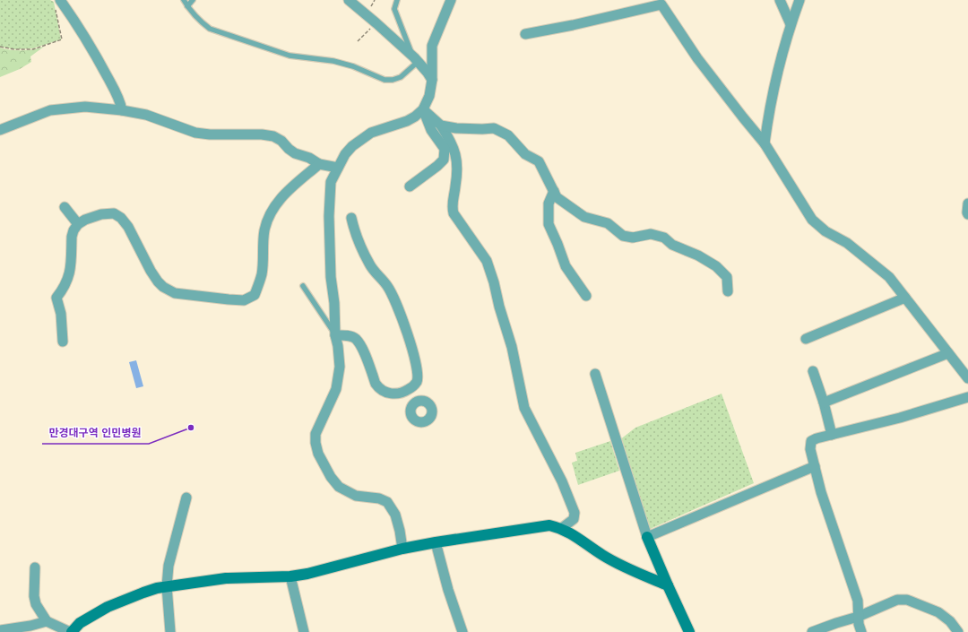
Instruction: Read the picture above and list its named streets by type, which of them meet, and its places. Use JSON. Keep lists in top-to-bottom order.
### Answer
{
  "places": ["만경대구역 인민병원"]
}
